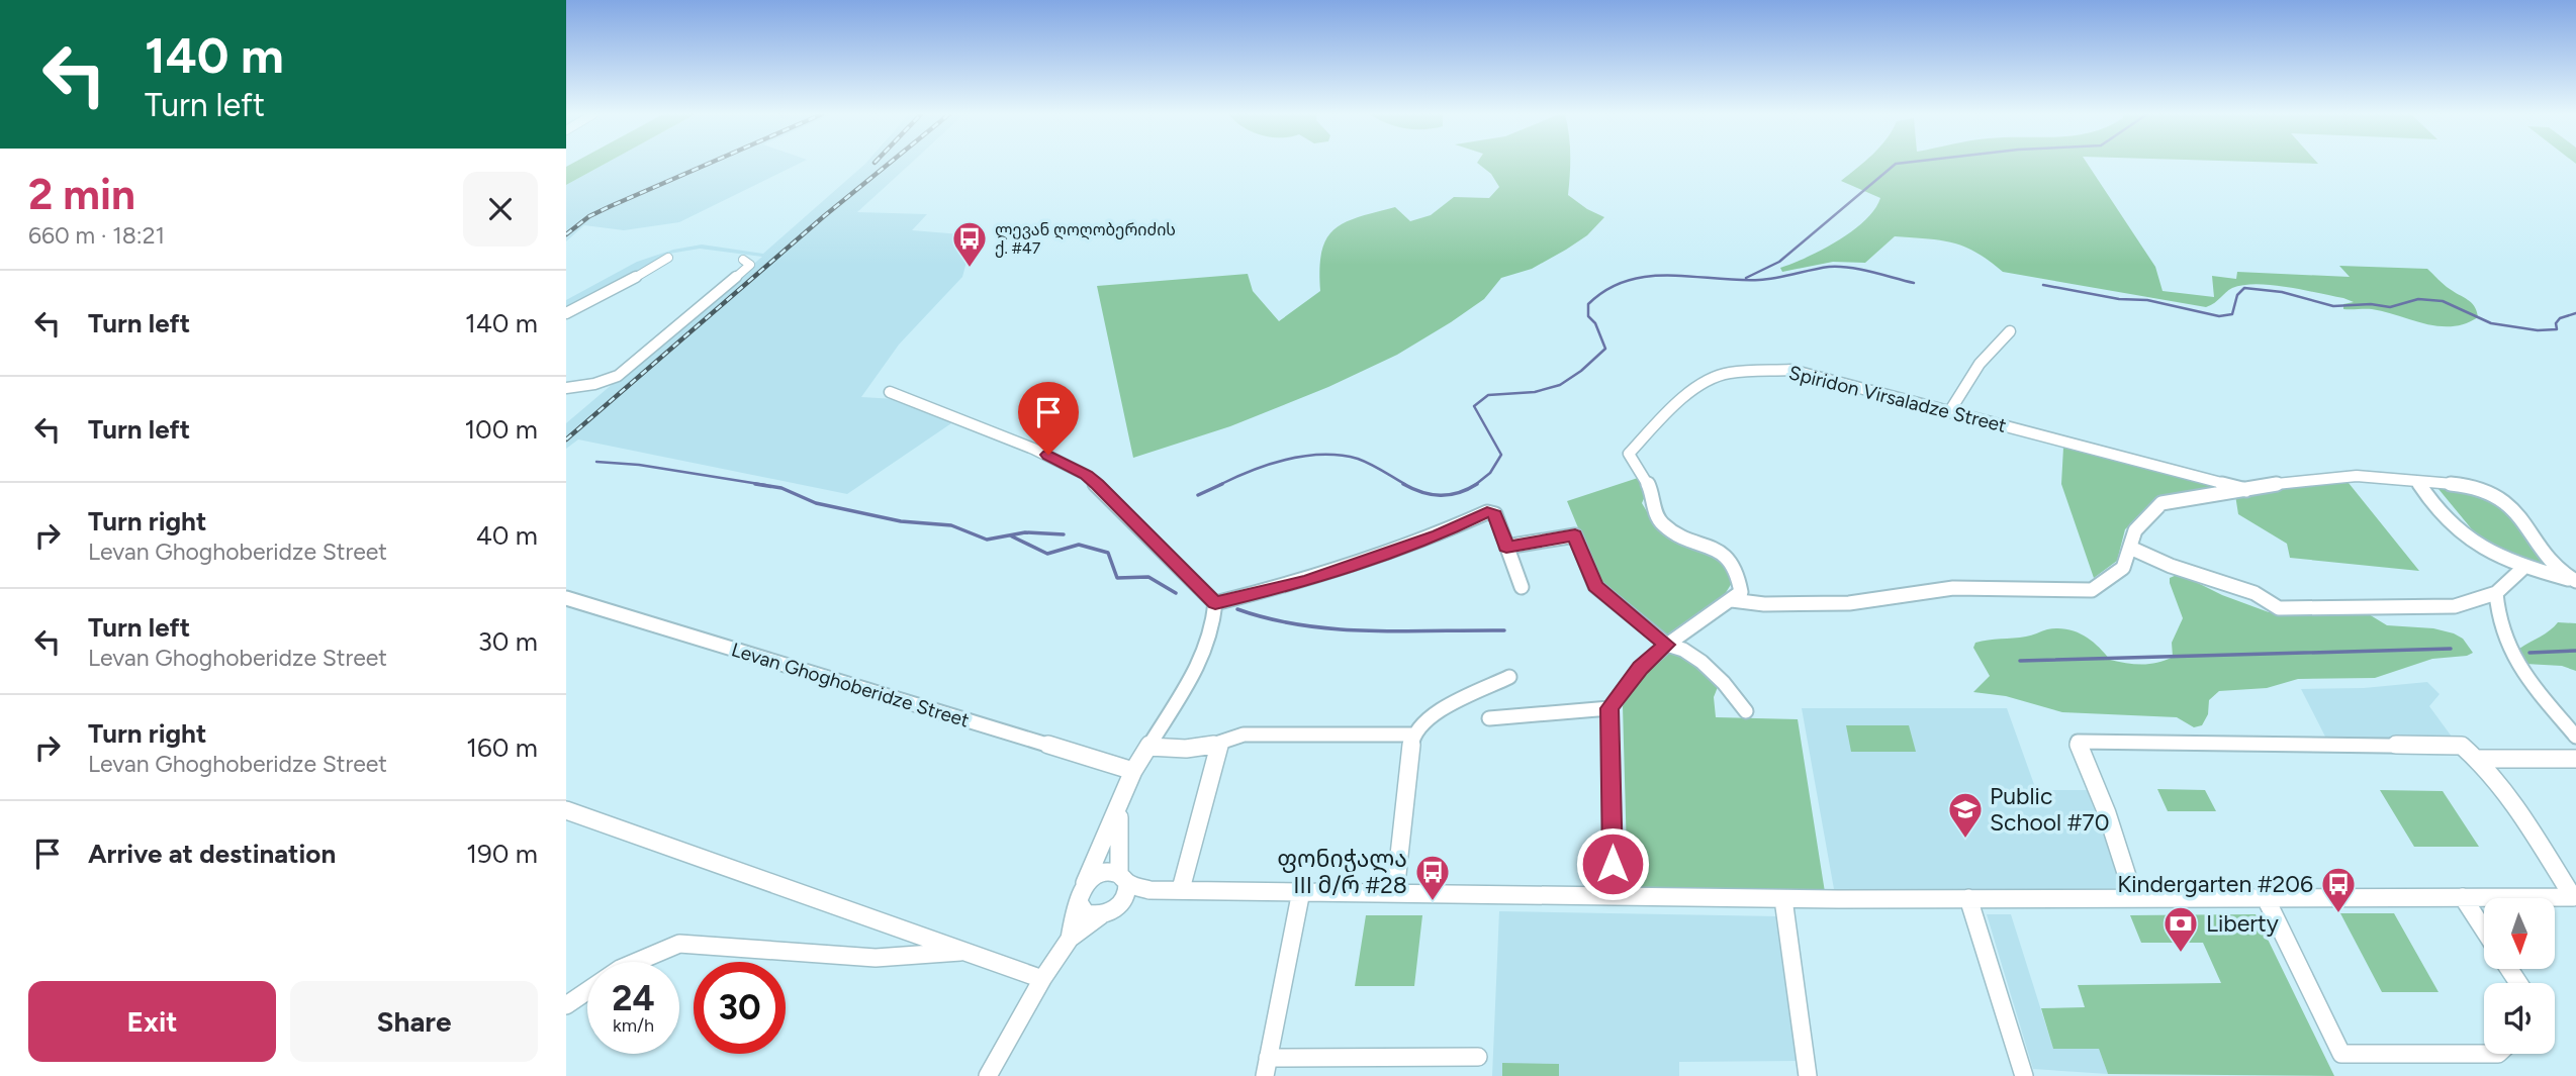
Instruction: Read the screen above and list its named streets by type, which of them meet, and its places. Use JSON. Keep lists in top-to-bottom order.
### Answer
{
  "streets": {
    "street": ["Spiridon Virsaladze Street", "Levan Ghoghoberidze Street"]
  },
  "places": {
    "bus stop": ["ლევან ღოღობერიძის ქ. #47", "ფონიჭალა III მ/რ #28", "Kindergarten #206"],
    "school or university": ["Public School #70"],
    "bank": ["Liberty"]
  },
  "north": "bottom",
  "page": {
    "turn": ["140 m", "Turn left"],
    "heading": ["2 min", "660 m · 18:21"],
    "list": [
      {
        "name": "Turn left",
        "value": "140 m"
      },
      {
        "name": "Turn left",
        "value": "100 m"
      },
      {
        "name": "Turn right",
        "note": "Levan Ghoghoberidze Street",
        "value": "40 m"
      },
      {
        "name": "Turn left",
        "note": "Levan Ghoghoberidze Street",
        "value": "30 m"
      },
      {
        "name": "Turn right",
        "note": "Levan Ghoghoberidze Street",
        "value": "160 m"
      },
      {
        "name": "Arrive at destination",
        "value": "190 m"
      }
    ],
    "speed": "24 km/h",
    "limit": "30",
    "buttons": ["Exit", "Share"]
  }
}
